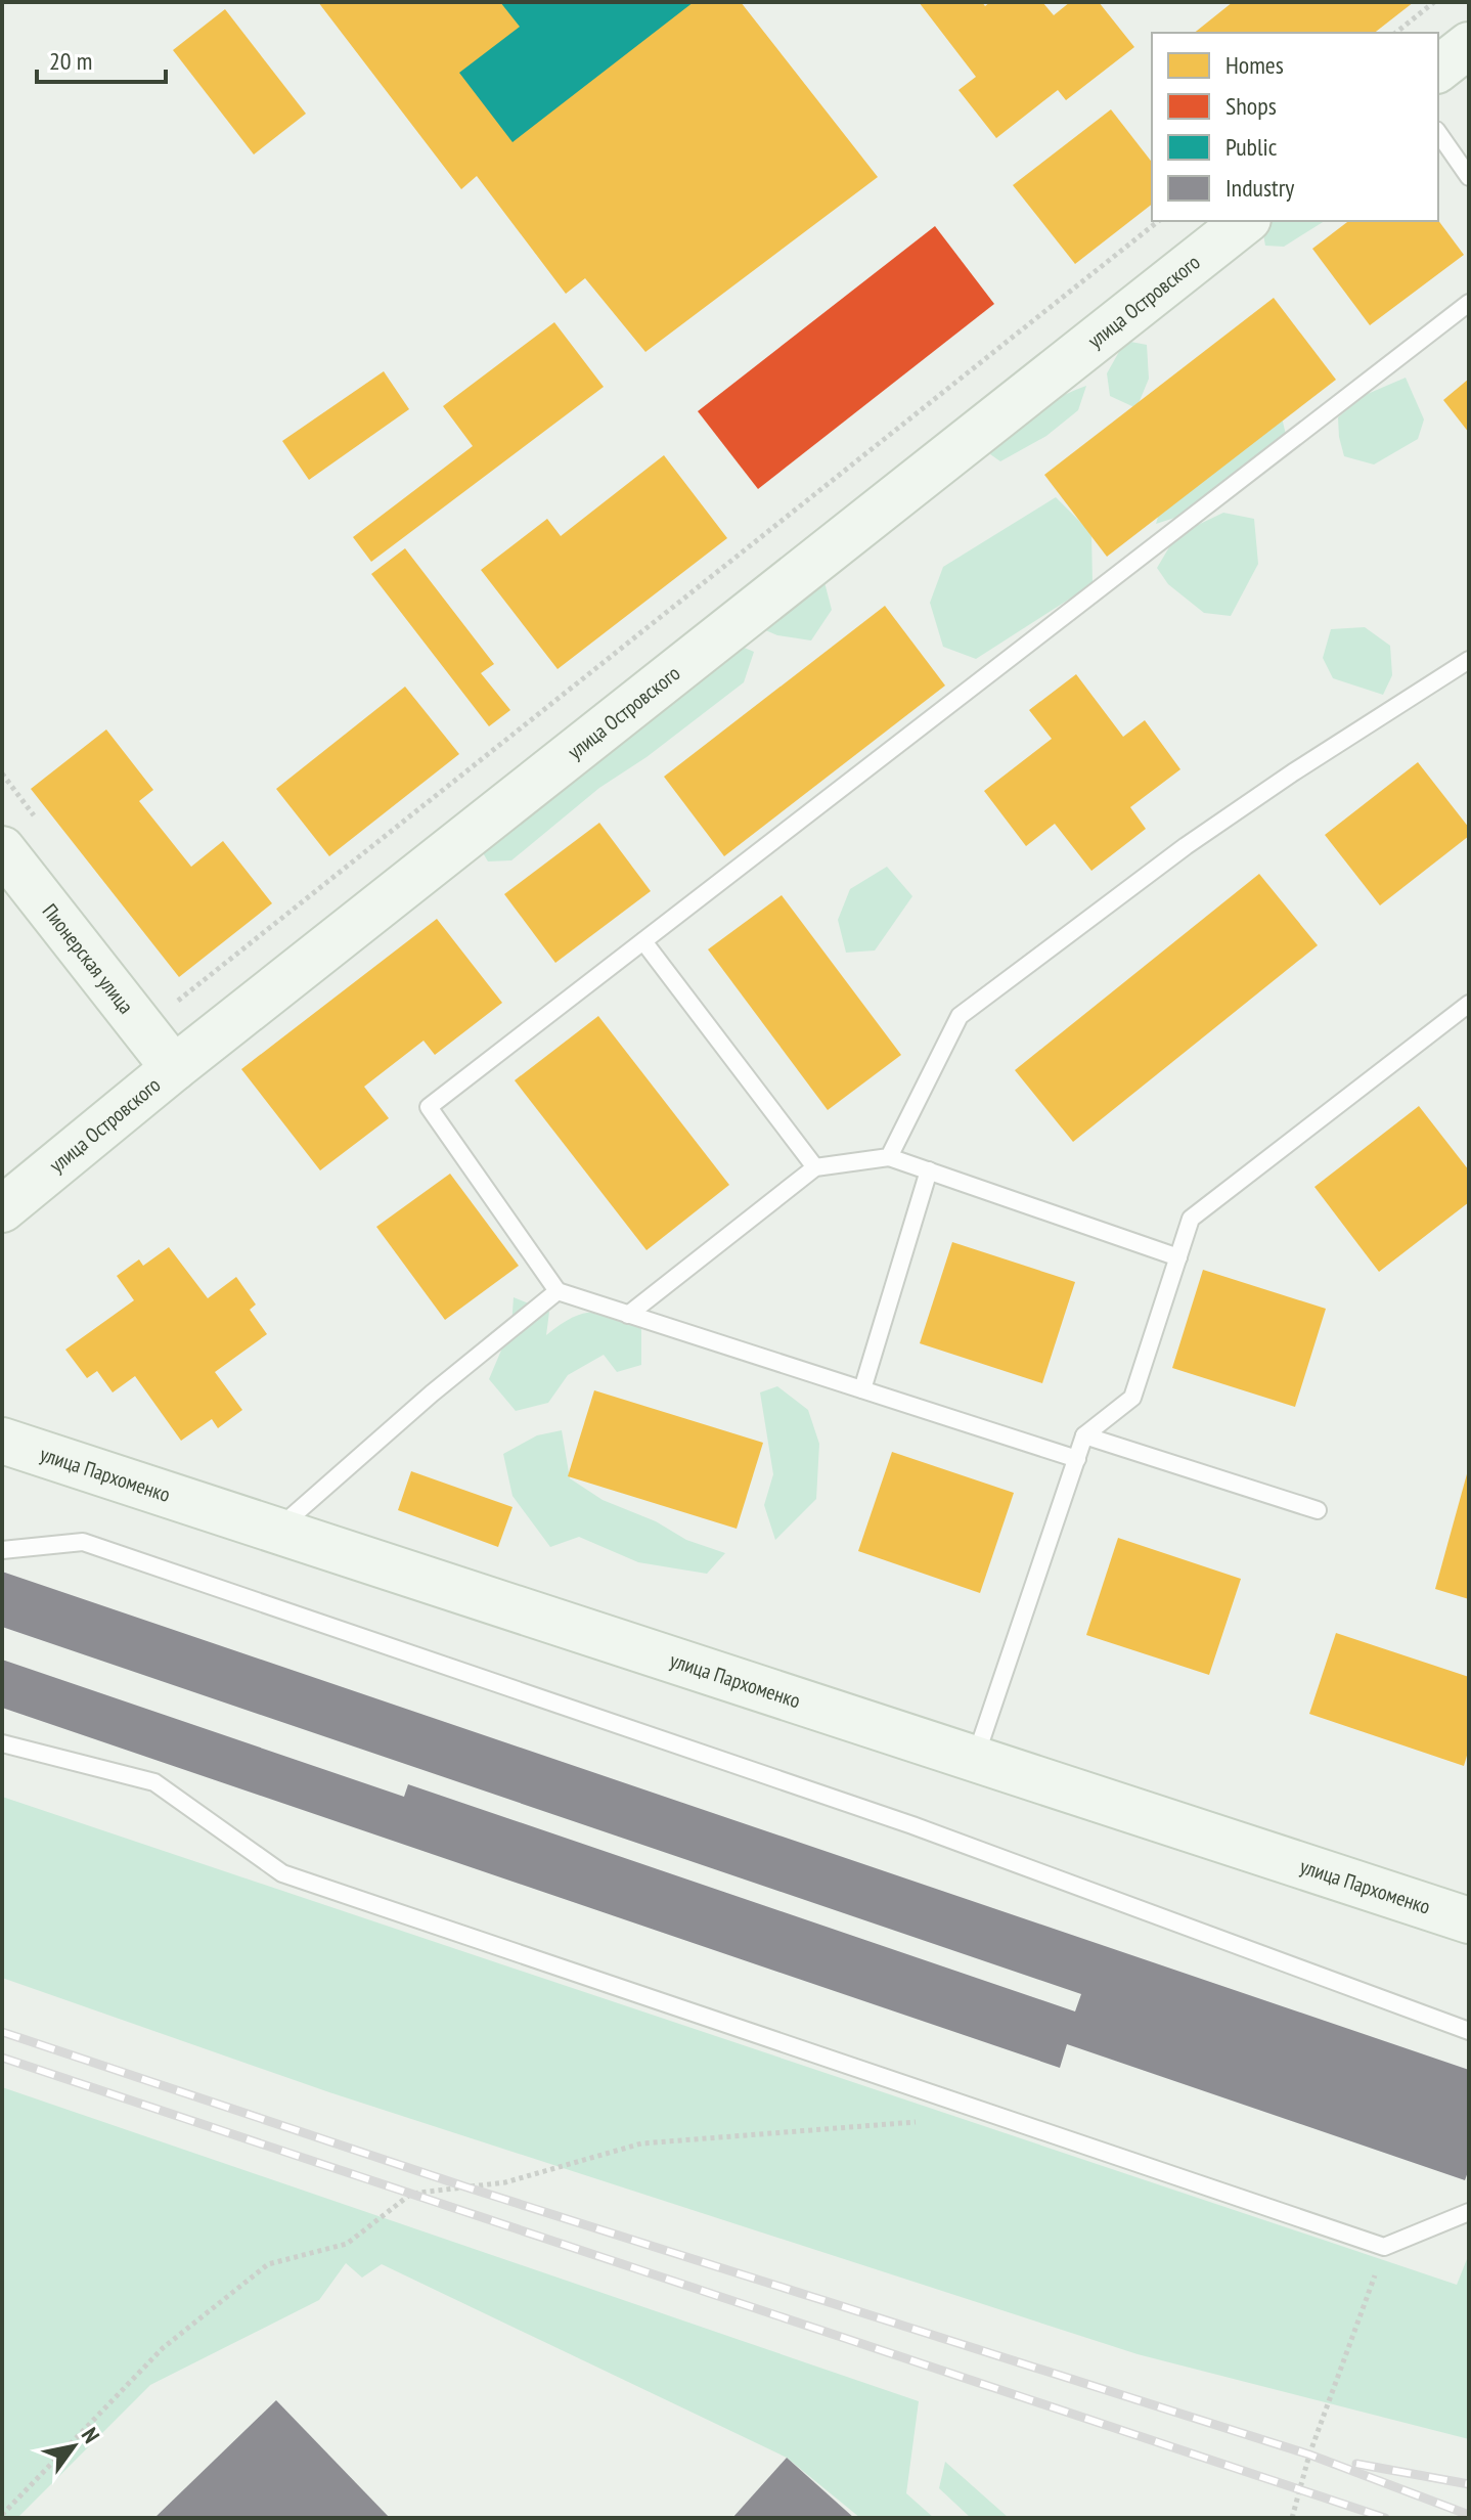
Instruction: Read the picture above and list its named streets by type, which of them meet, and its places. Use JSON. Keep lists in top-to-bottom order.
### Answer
{
  "streets": {
    "street": ["улица Островского", "Пионерская улица", "улица Пархоменко"]
  },
  "crossings": [
    ["улица Островского", "Пионерская улица"]
  ],
  "legend": [
    "Homes",
    "Shops",
    "Public",
    "Industry"
  ],
  "scale_bar": "20 m",
  "north": "top right"
}
